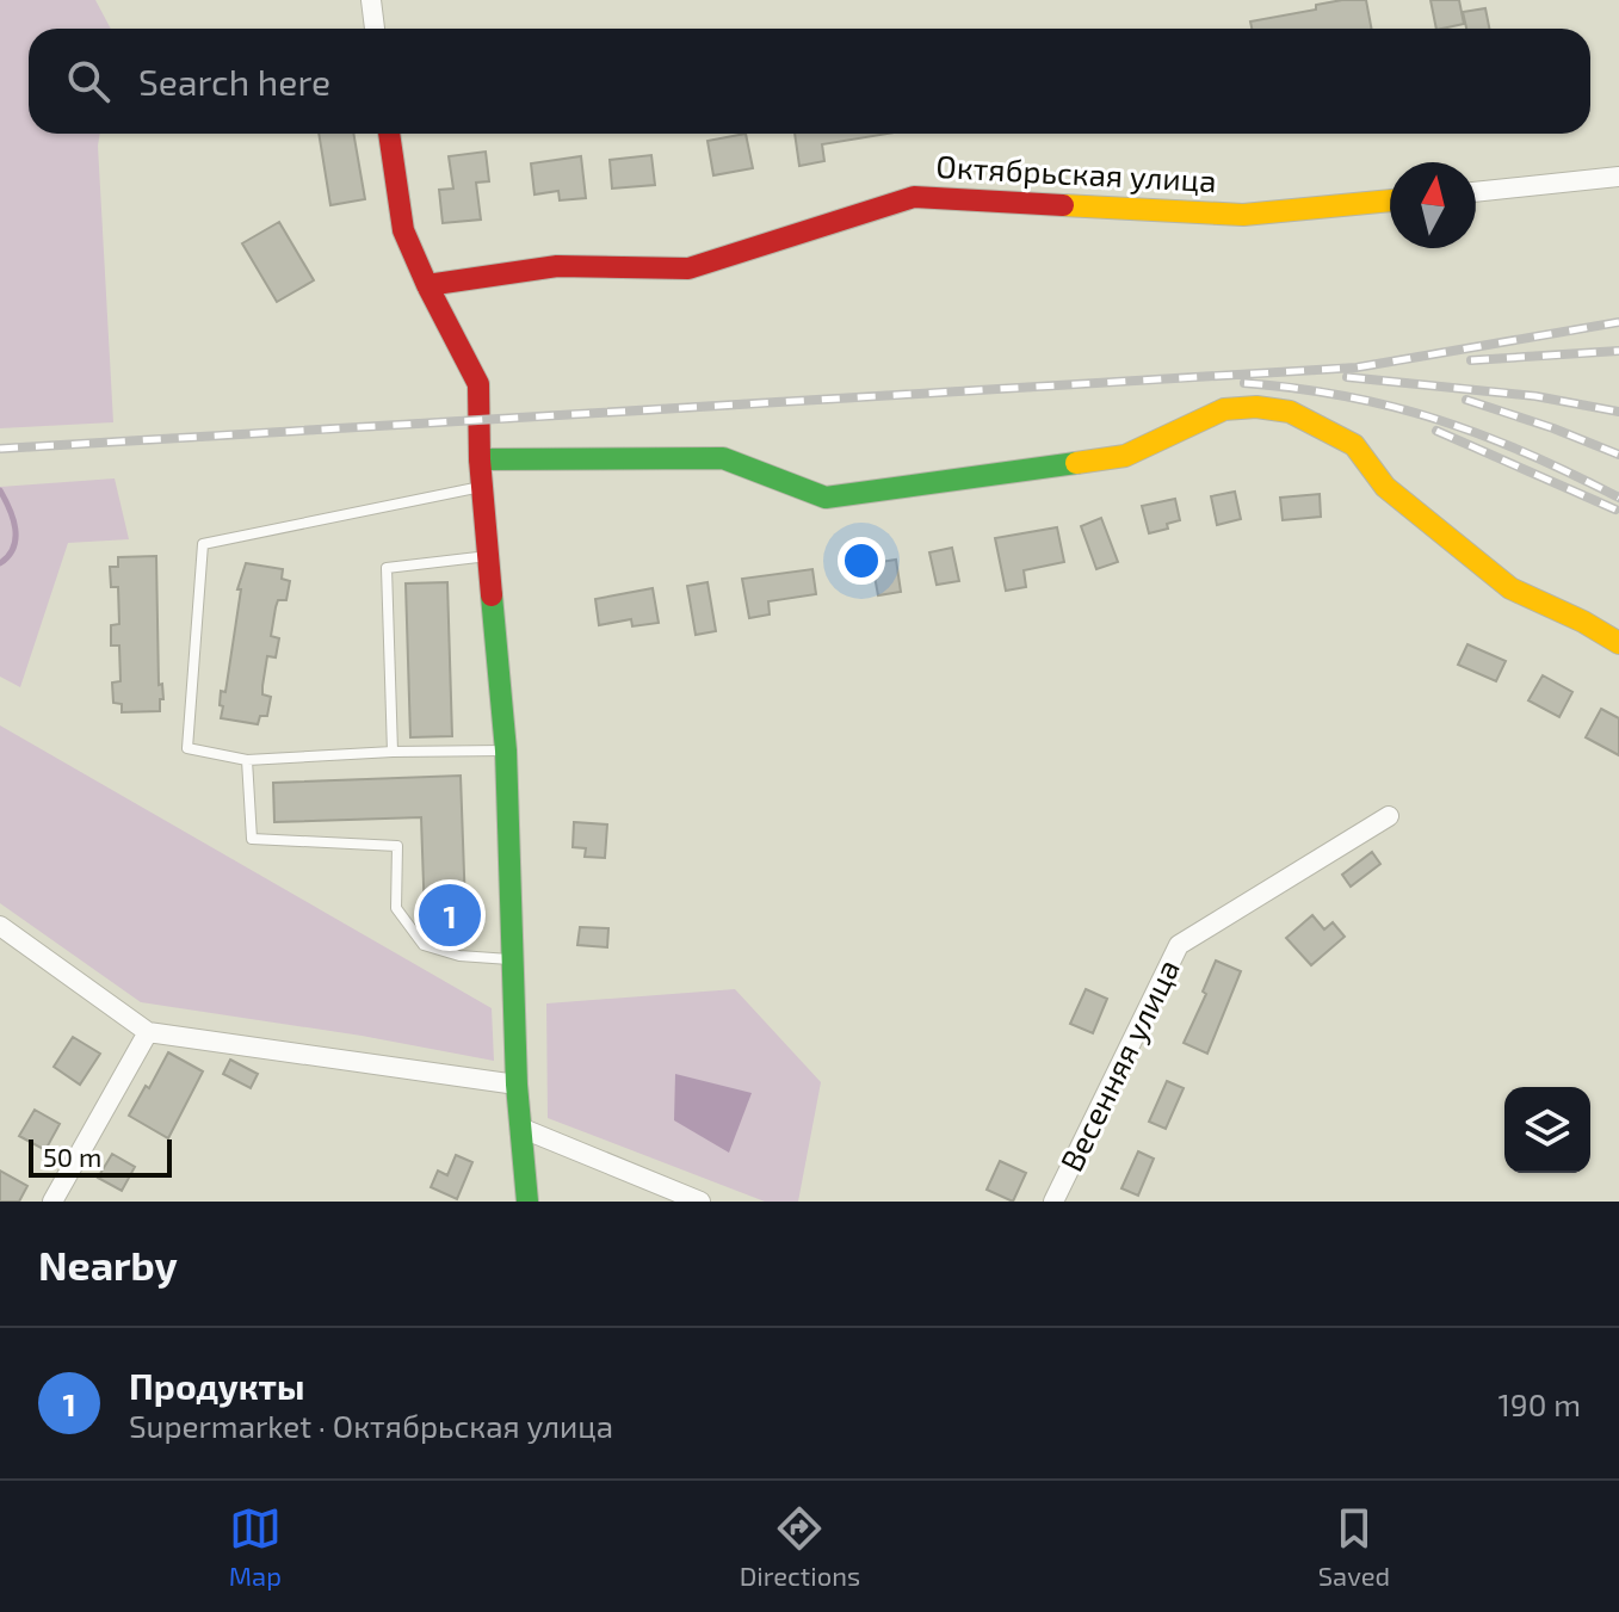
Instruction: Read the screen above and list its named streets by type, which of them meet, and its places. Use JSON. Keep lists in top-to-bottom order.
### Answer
{
  "streets": {
    "street": ["Октябрьская улица", "Весенняя улица"]
  },
  "scale_bar": "50 m",
  "north": "top",
  "page": {
    "search": "Search here",
    "pins": "1",
    "scale": "50 m",
    "heading": "Nearby",
    "list": [
      {
        "mark": "1",
        "name": "Продукты",
        "note": "Supermarket · Октябрьская улица",
        "value": "190 m"
      }
    ],
    "nav": ["Map", "Directions", "Saved"]
  }
}
